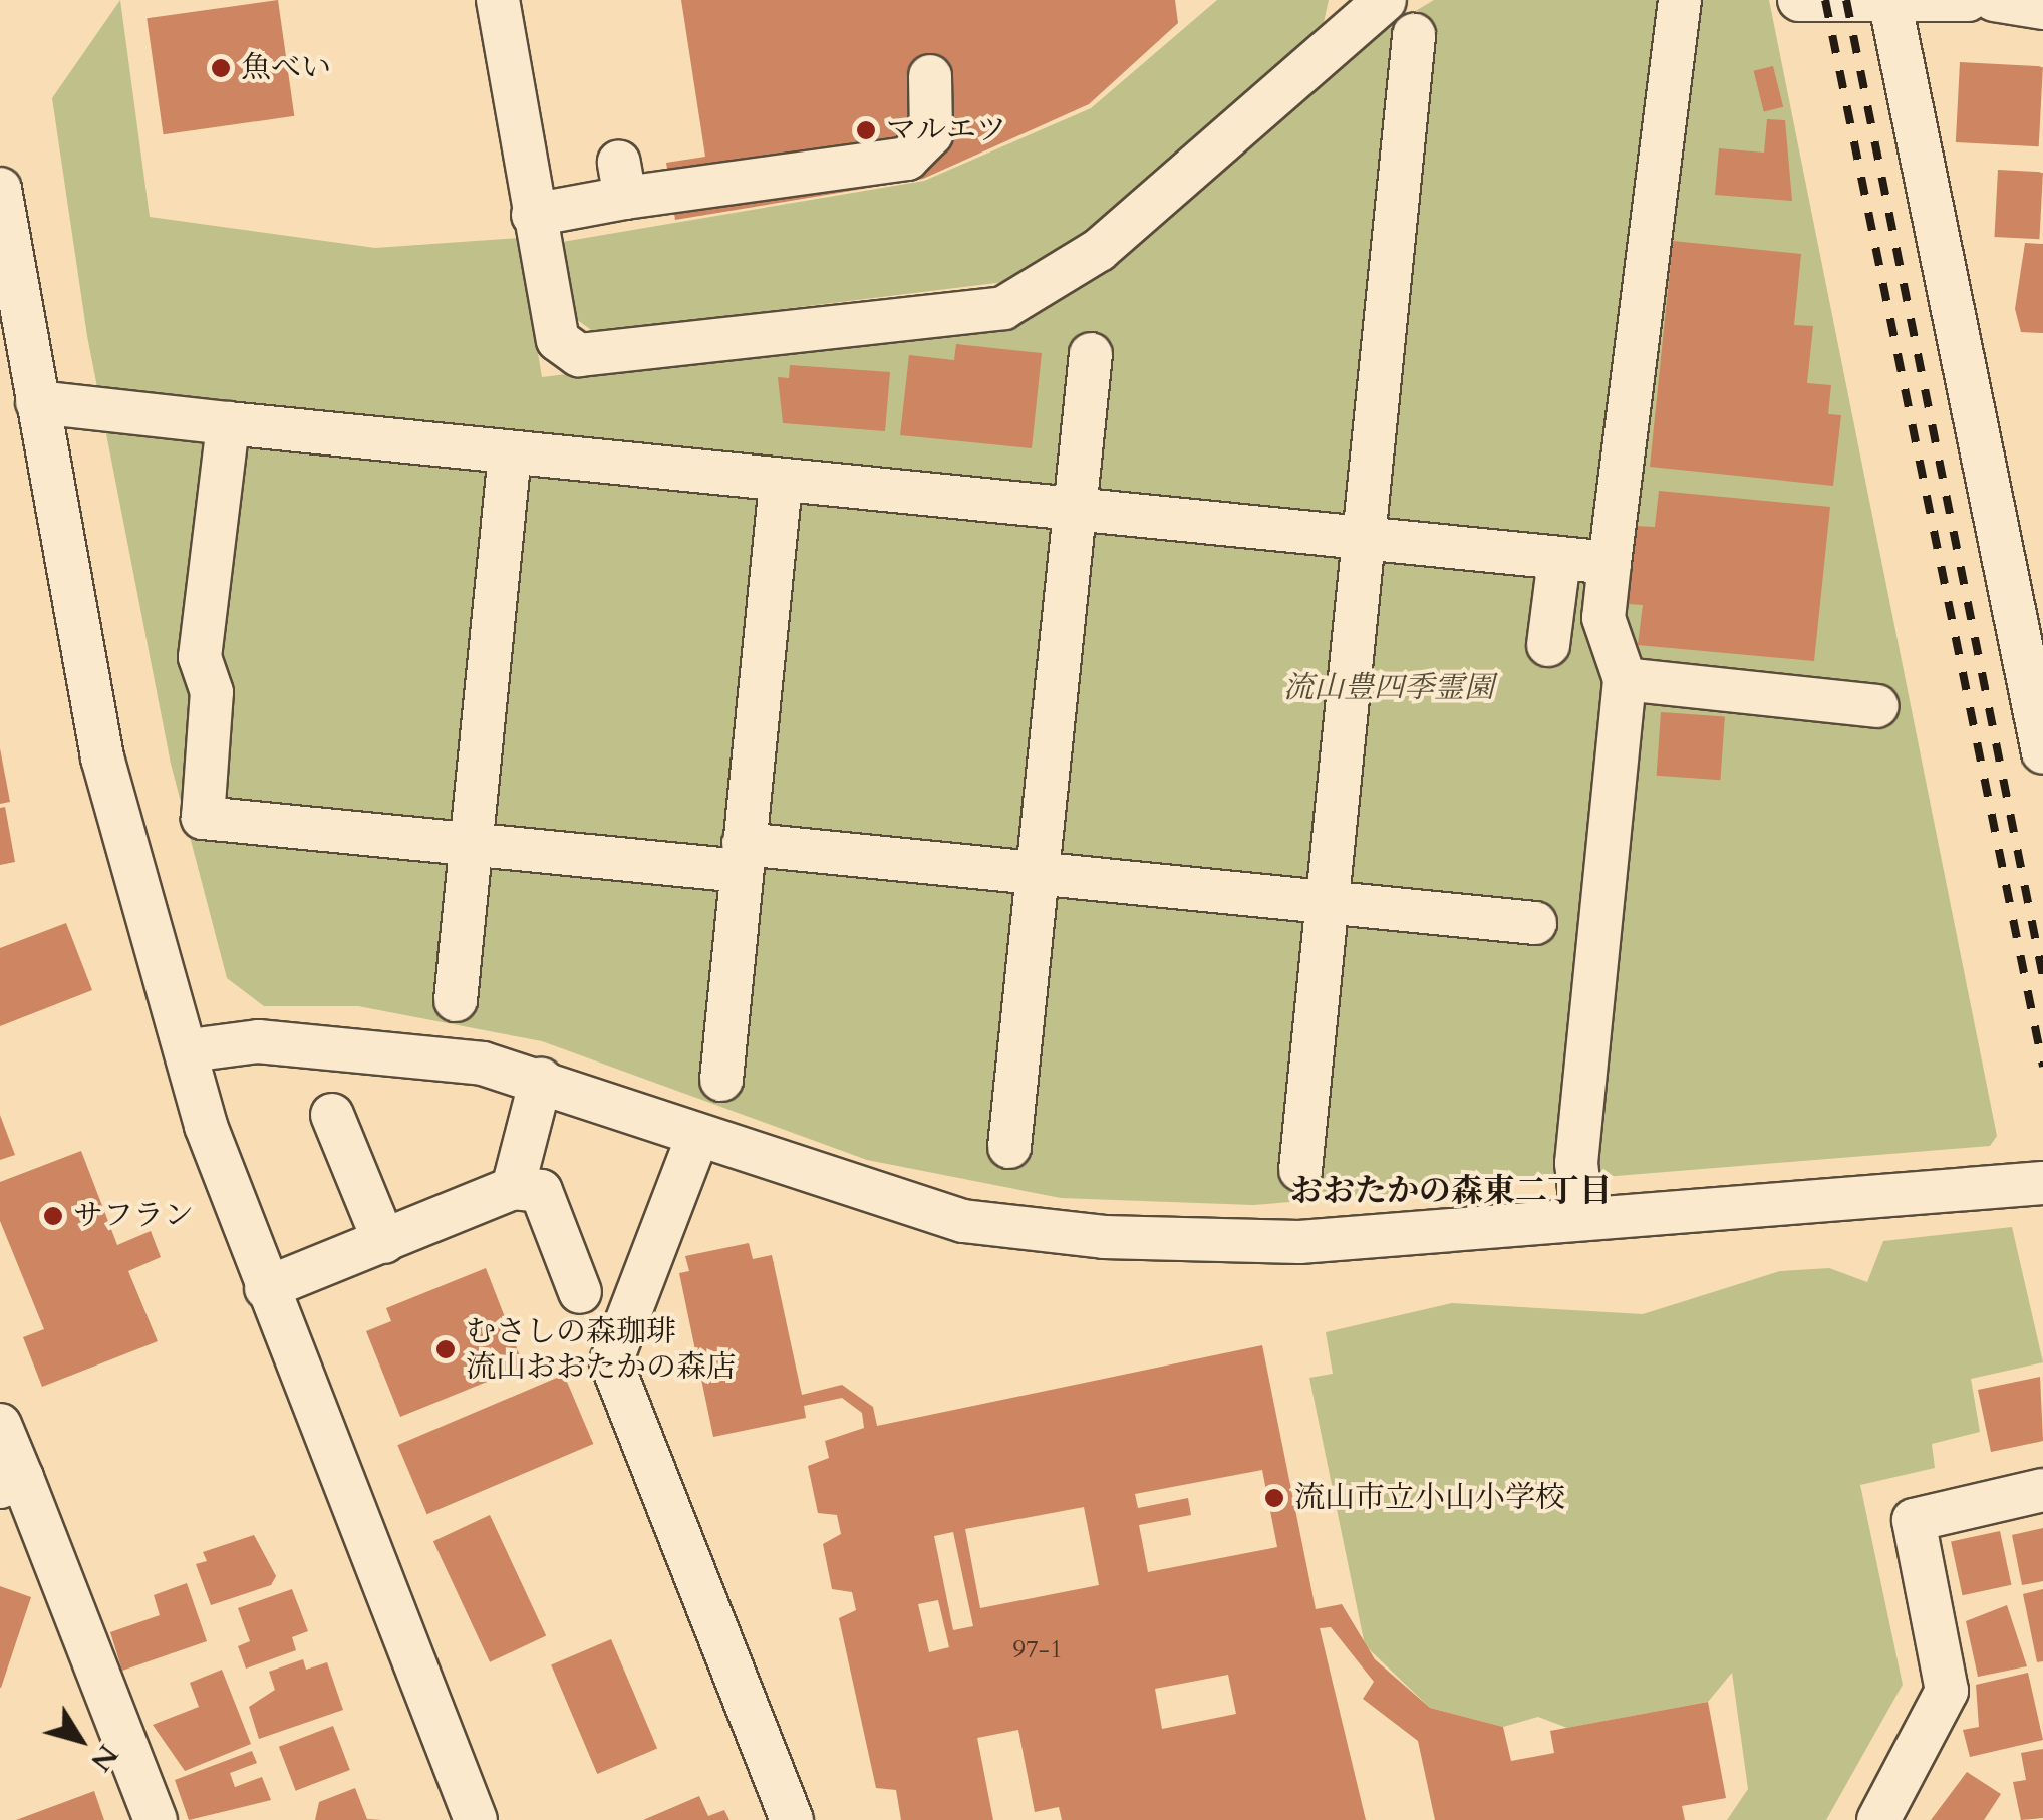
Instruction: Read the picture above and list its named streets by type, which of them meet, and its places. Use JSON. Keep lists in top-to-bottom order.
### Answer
{
  "districts": ["おおたかの森東二丁目"],
  "parks": ["流山豊四季霊園"],
  "places": [
    "魚べい",
    "マルエツ",
    "サフラン",
    "むさしの森珈琲 流山おおたかの森店",
    "流山市立小山小学校"
  ],
  "house_numbers": ["97-1"],
  "north": "bottom right"
}
